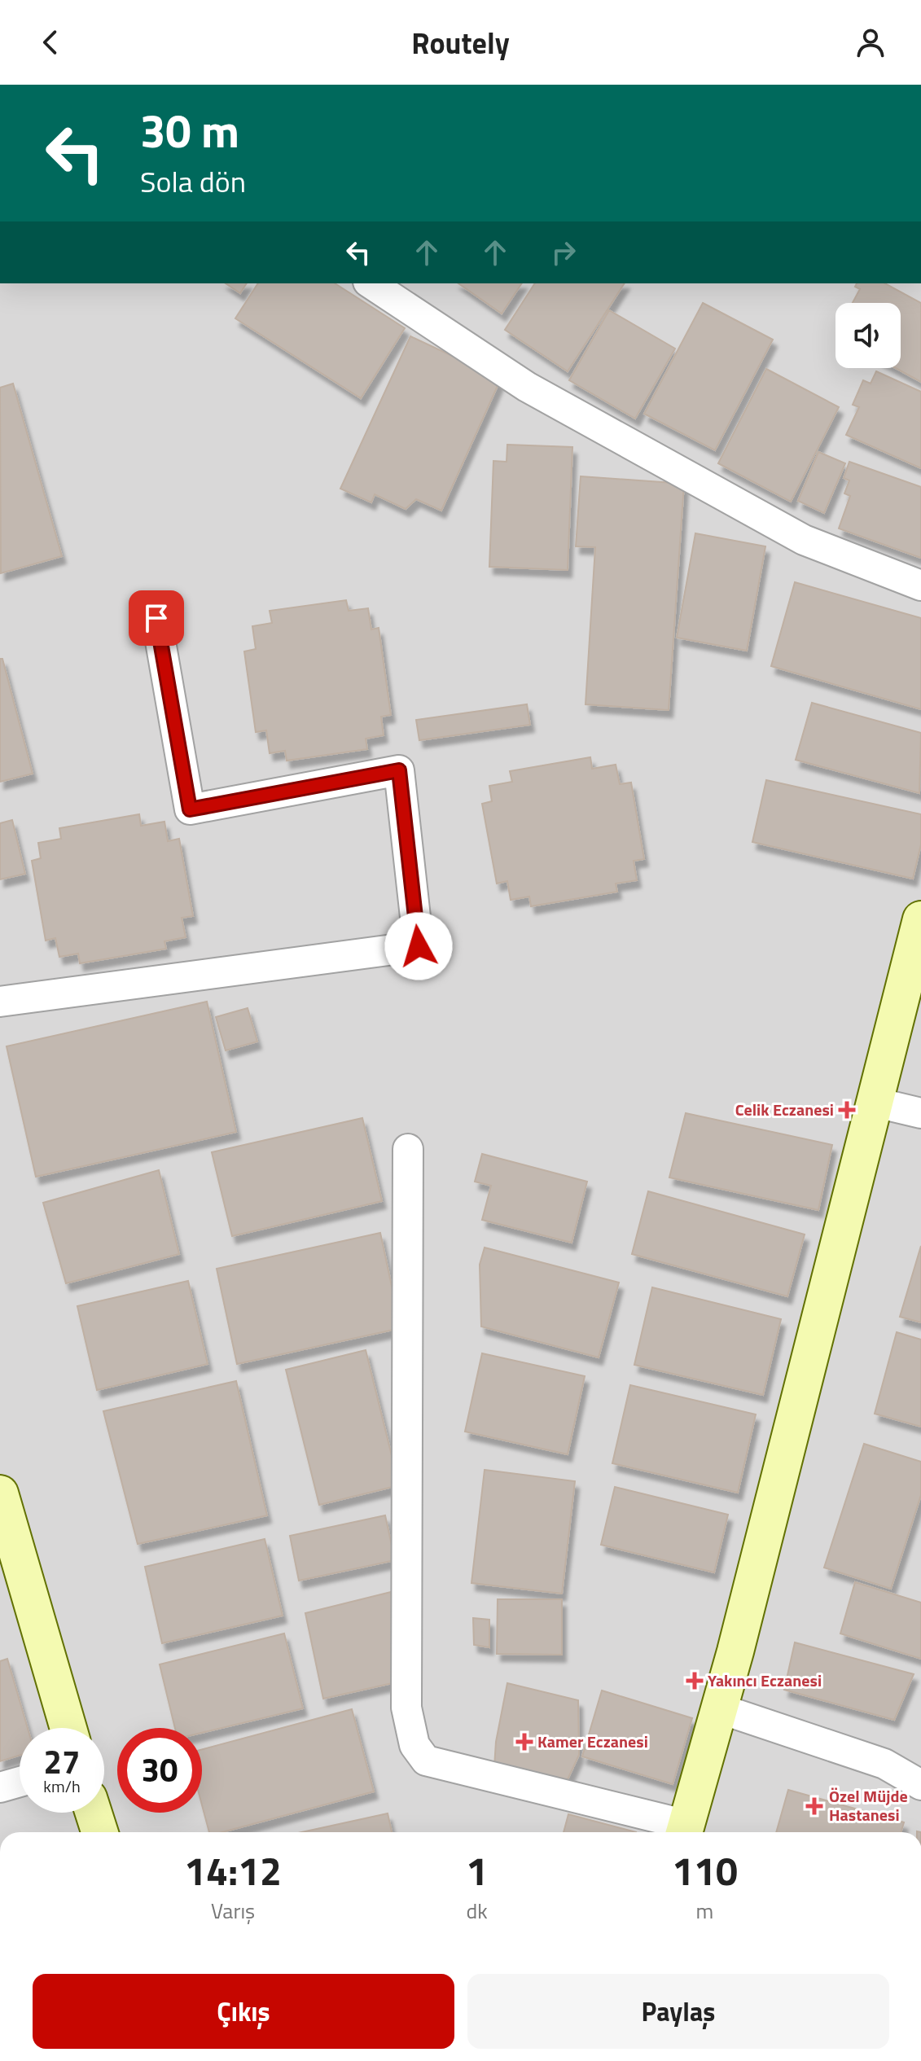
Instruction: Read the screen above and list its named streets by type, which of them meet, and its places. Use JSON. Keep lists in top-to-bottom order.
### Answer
{
  "places": {
    "health": [
      "Celik Eczanesi",
      "Yakıncı Eczanesi",
      "Kamer Eczanesi",
      "Özel Müjde Hastanesi"
    ]
  },
  "page": {
    "header": "Routely",
    "turn": ["30 m", "Sola dön"],
    "speed": "27 km/h",
    "limit": "30",
    "eta": [
      "14:12",
      "Varış",
      "1",
      "dk",
      "110",
      "m"
    ],
    "buttons": ["Çıkış", "Paylaş"]
  }
}
